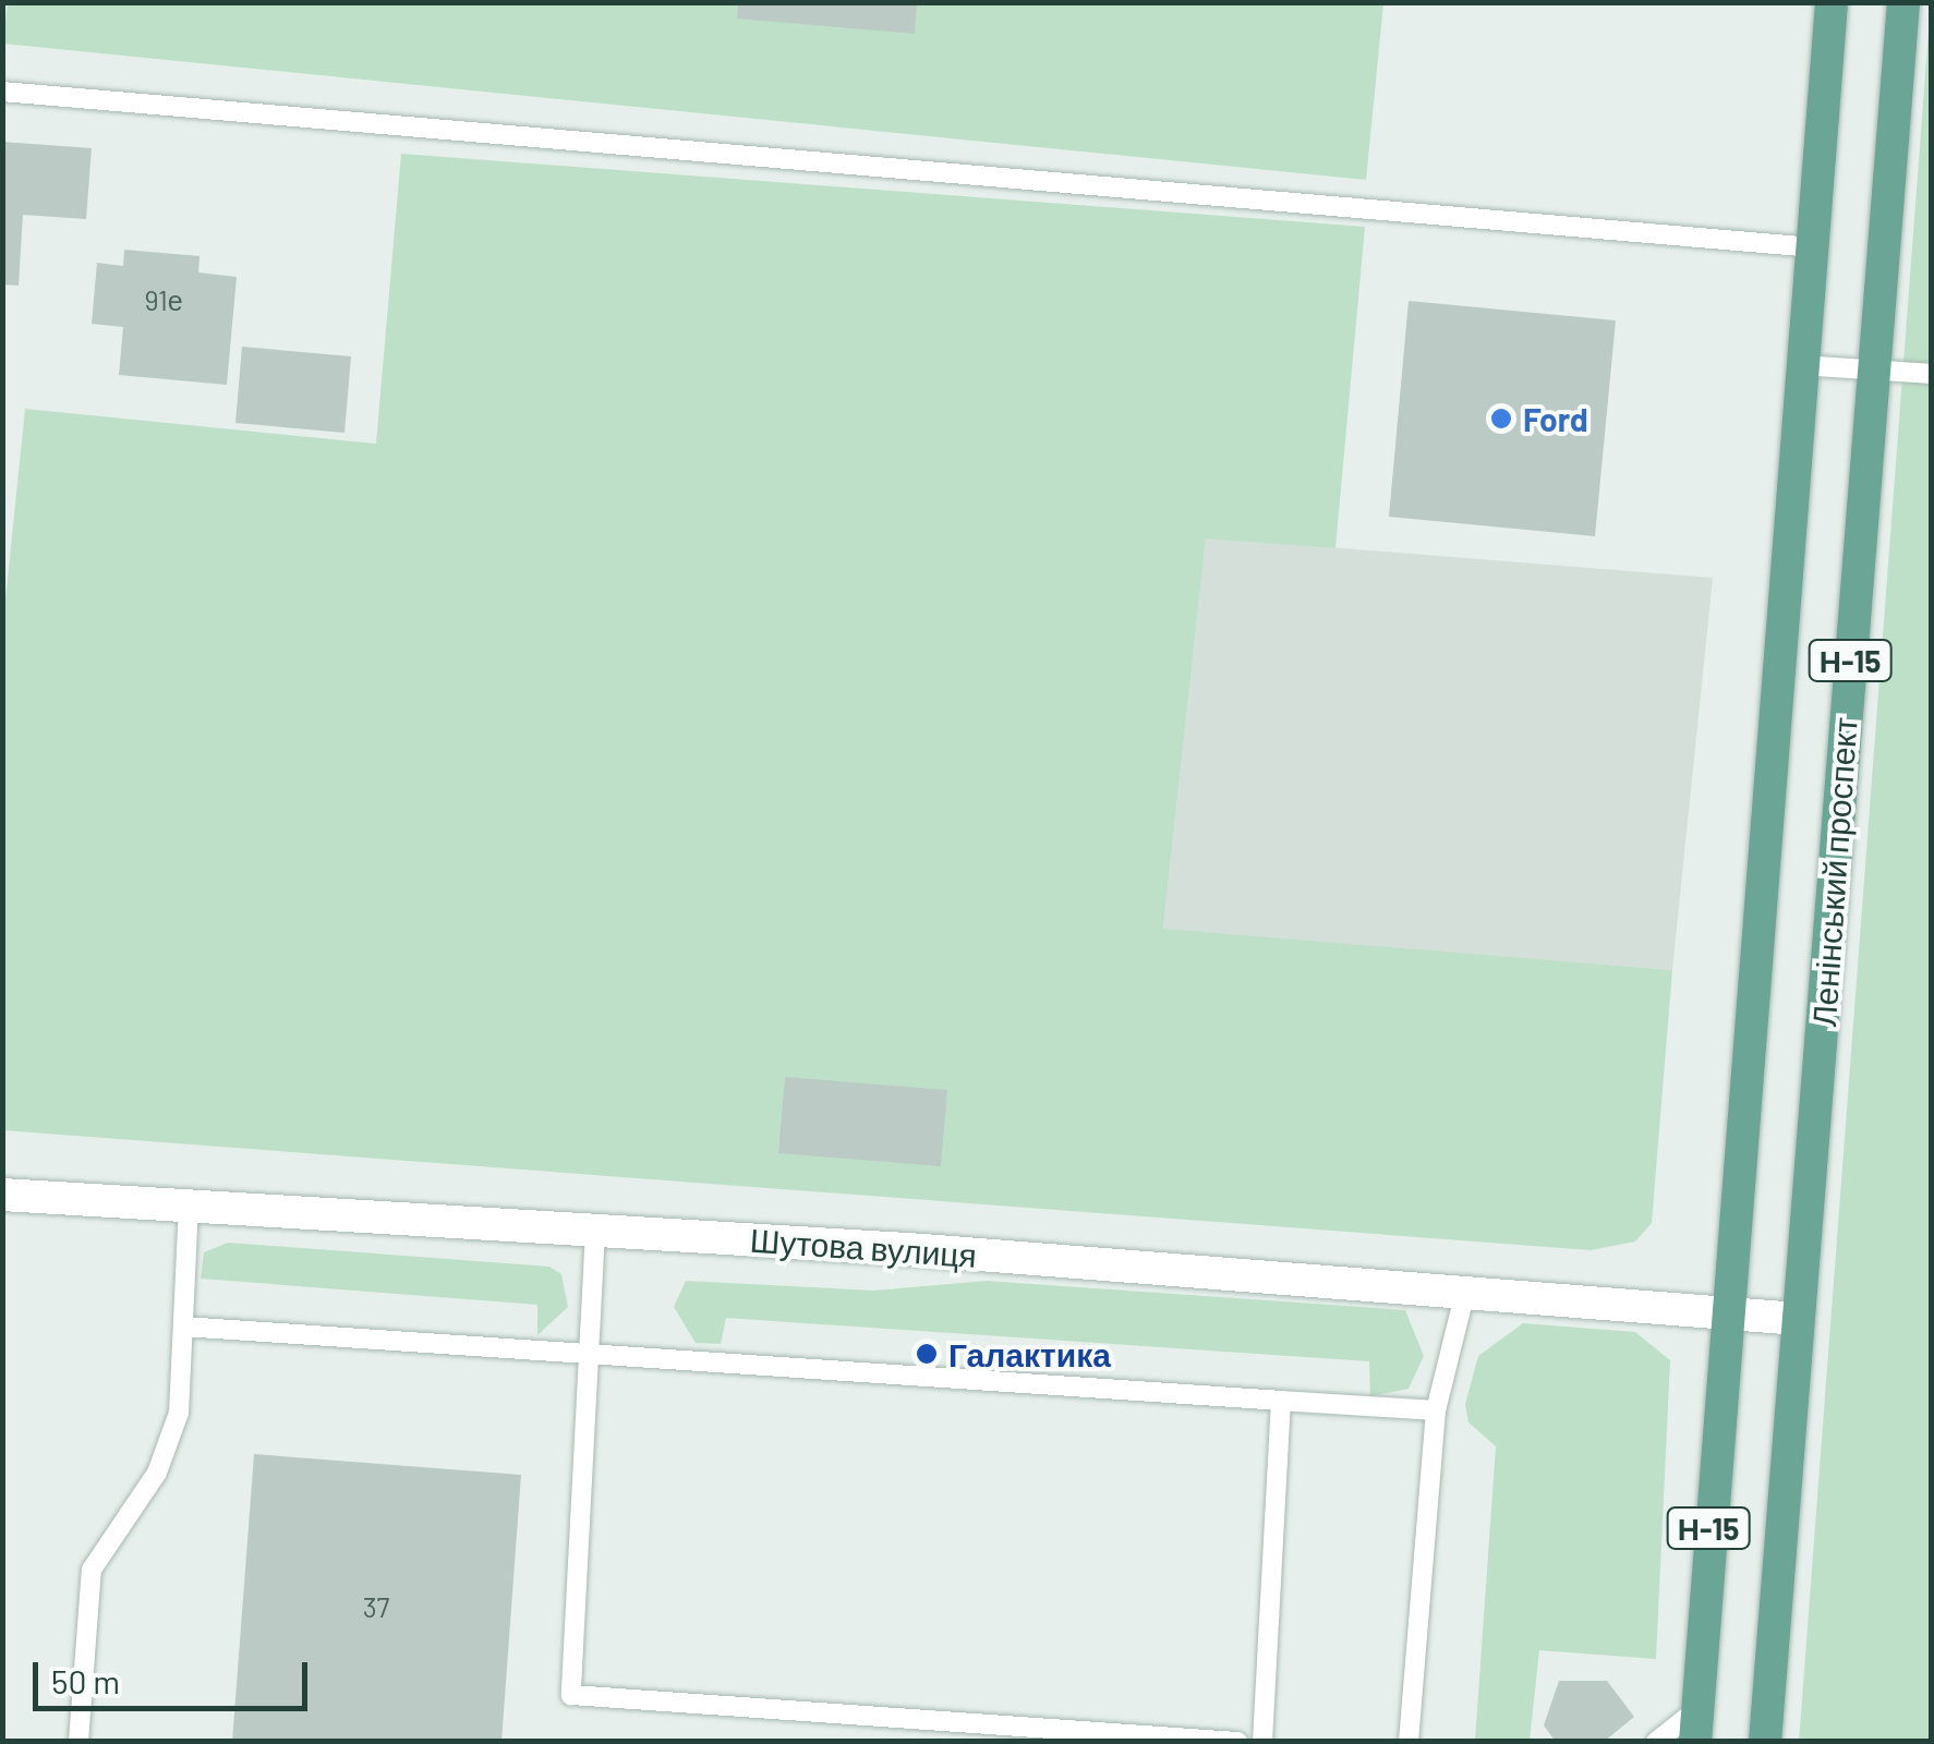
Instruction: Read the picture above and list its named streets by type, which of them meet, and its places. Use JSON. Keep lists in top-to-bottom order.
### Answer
{
  "streets": {
    "main road": ["Н-15", "Ленінський проспект"],
    "street": ["Шутова вулиця"]
  },
  "crossings": [
    ["Н-15", "Шутова вулиця"],
    ["Ленінський проспект", "Шутова вулиця"]
  ],
  "places": ["Ford", "Галактика"],
  "house_numbers": ["91е", "37"],
  "scale_bar": "50 m"
}
